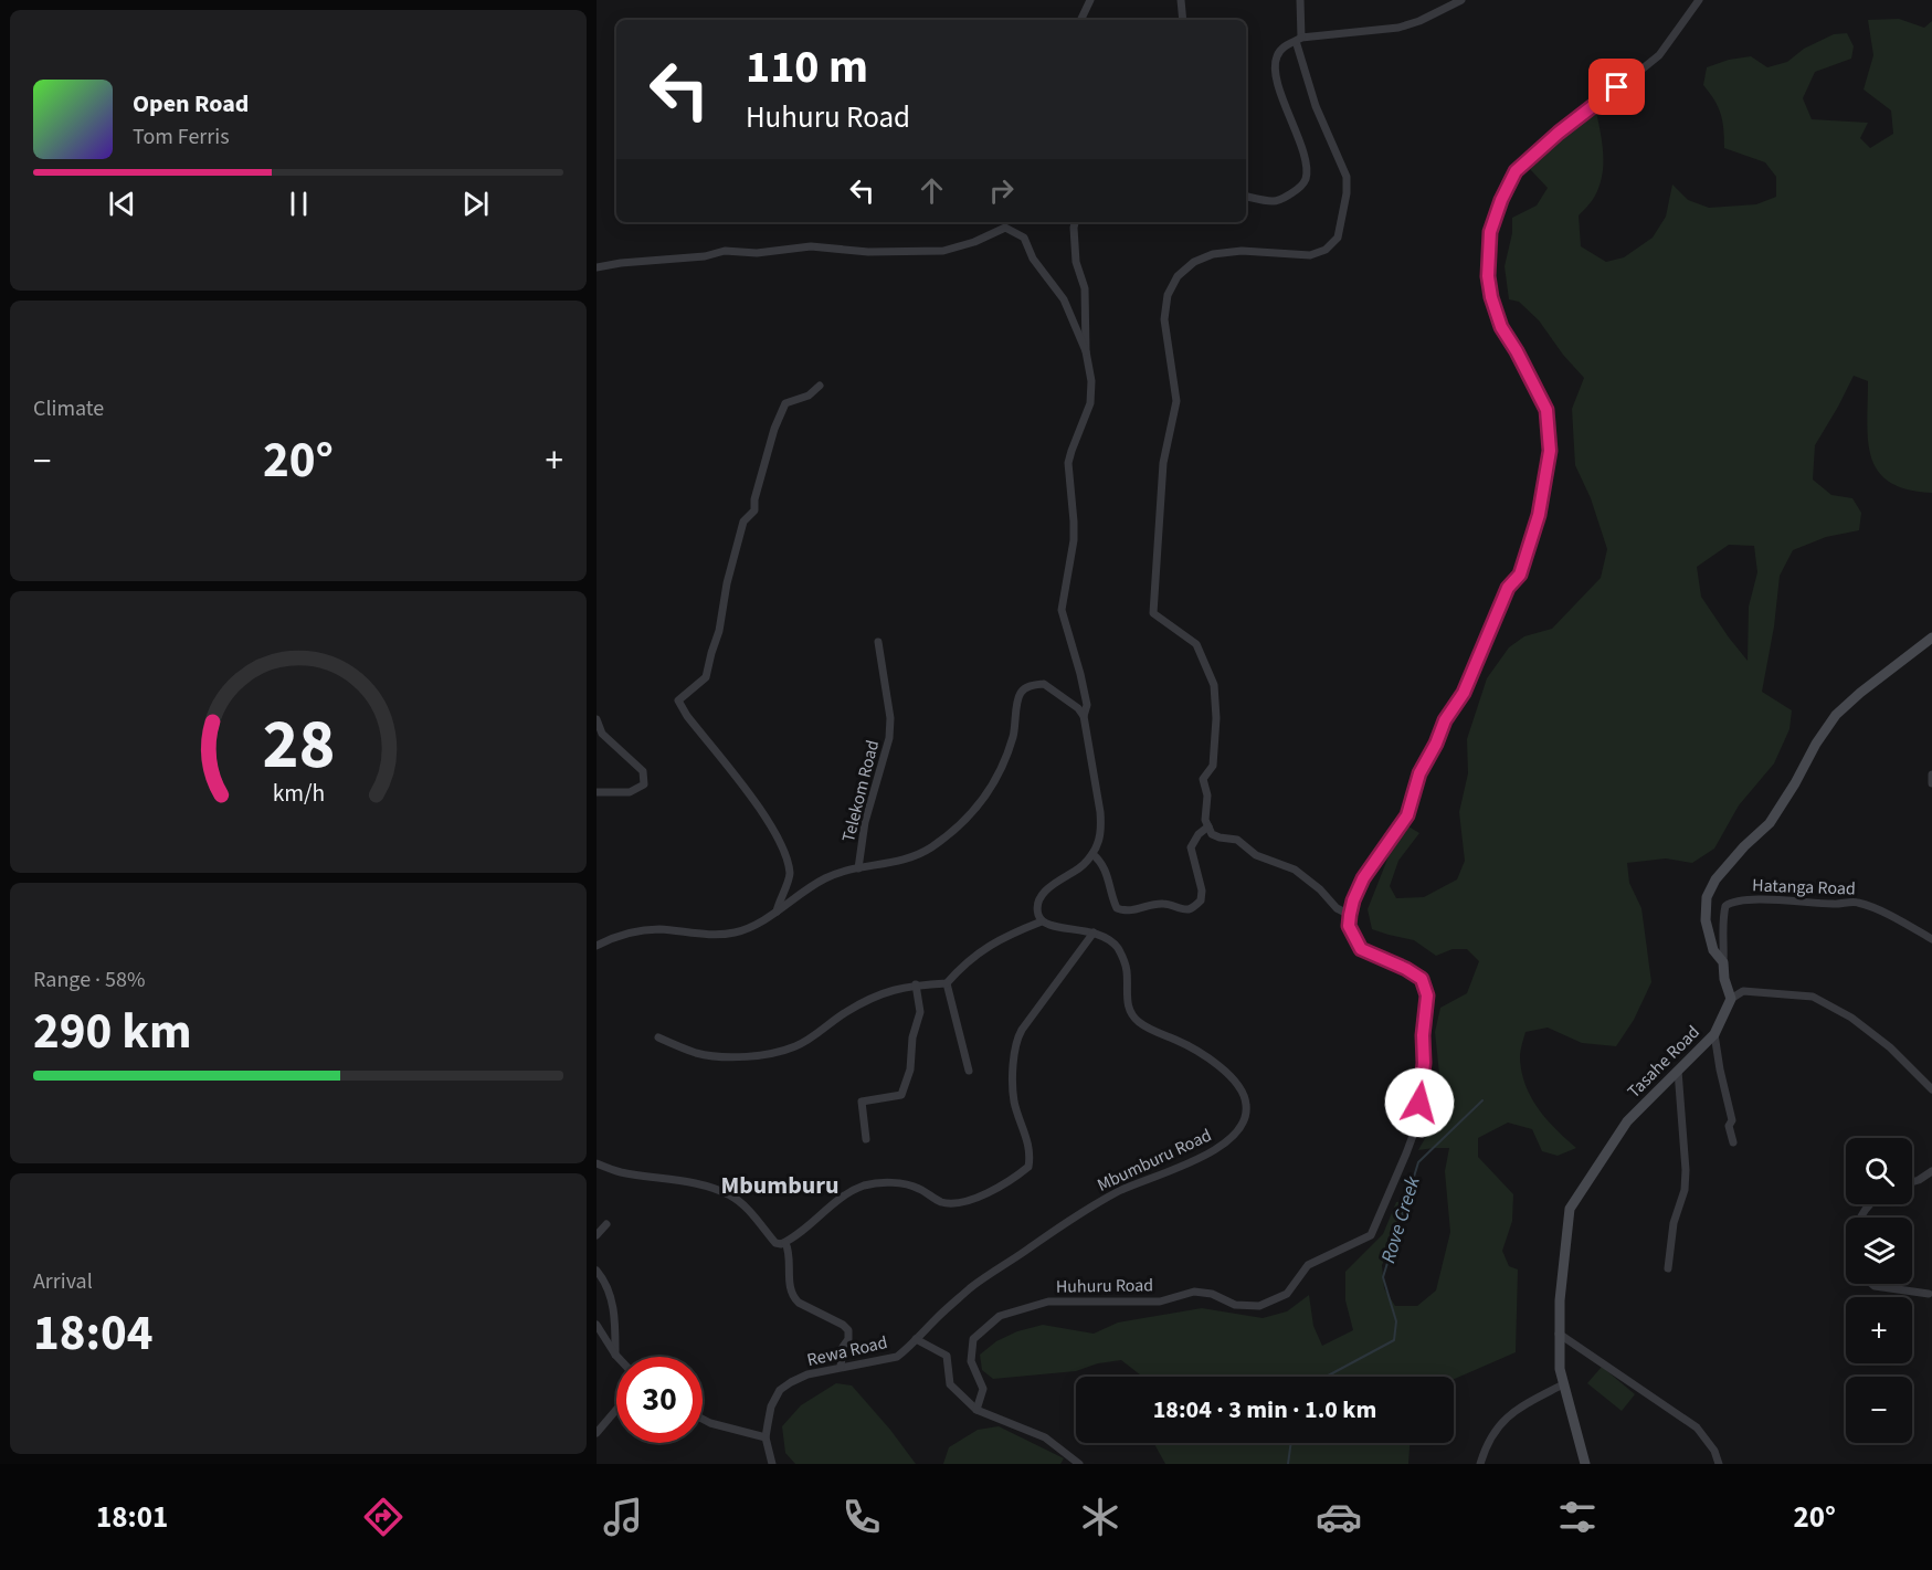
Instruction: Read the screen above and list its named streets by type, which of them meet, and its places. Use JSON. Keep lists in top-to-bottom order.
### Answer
{
  "streets": {
    "street": [
      "Telekom Road",
      "Hatanga Road",
      "Tasahe Road",
      "Mbumburu Road",
      "Huhuru Road",
      "Rewa Road"
    ]
  },
  "crossings": [
    ["Mbumburu Road", "Rewa Road"]
  ],
  "districts": ["Mbumburu"],
  "water": ["Rove Creek"],
  "page": {
    "turn": ["110 m", "Huhuru Road"],
    "song": ["Open Road", "Tom Ferris"],
    "tile": [
      "Climate",
      ["Range · 58%", "290 km"],
      ["Arrival", "18:04"]
    ],
    "heat": ["−", "20°", "+"],
    "map_buttons": ["+", "−"],
    "limit": "30",
    "trip": "18:04 · 3 min · 1.0 km",
    "tabs": ["18:01", "20°"],
    "gauge": ["28", "km/h"]
  }
}
